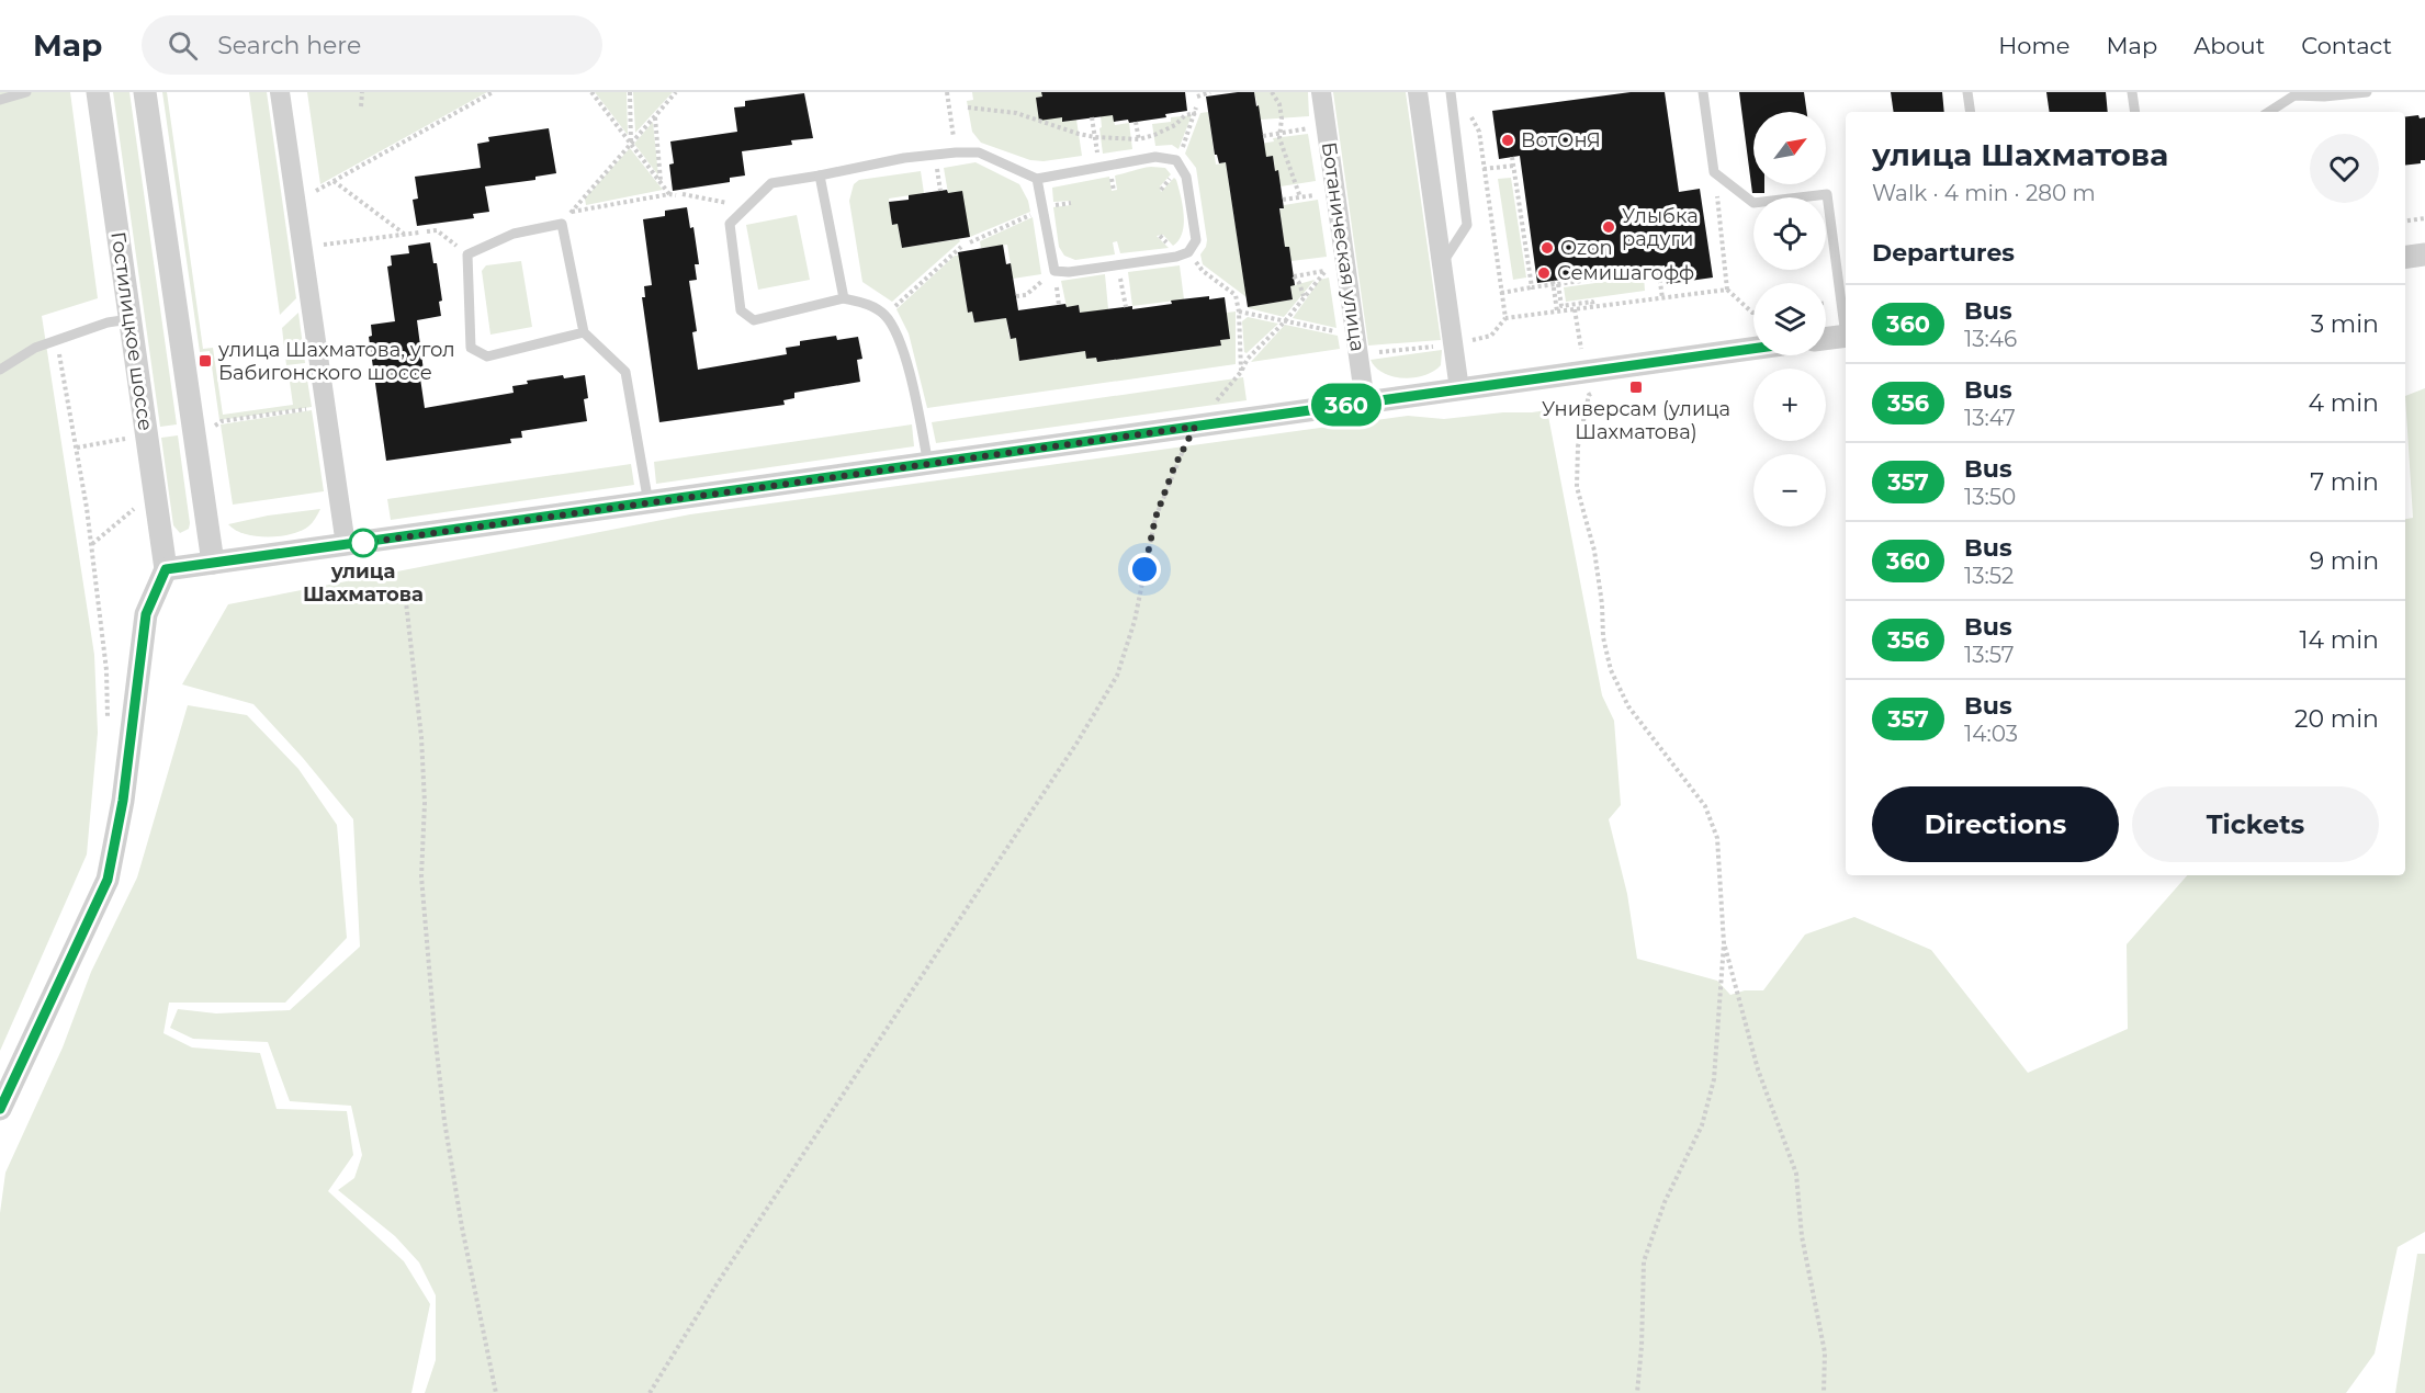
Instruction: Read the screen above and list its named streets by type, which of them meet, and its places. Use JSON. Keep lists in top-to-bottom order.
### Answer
{
  "streets": {
    "street": ["Ботаническая улица", "Гостилицкое шоссе"]
  },
  "places": {
    "other": [
      "ВотОнЯ",
      "Улыбка радуги",
      "Ozon",
      "Семишагофф",
      "улица Шахматова"
    ],
    "transit": ["улица Шахматова, угол Бабигонского шоссе", "Универсам (улица Шахматова)"]
  },
  "lines": ["bus line 360"],
  "north": "top right",
  "page": {
    "header": "Map",
    "search": "Search here",
    "nav": [
      "Home",
      "Map",
      "About",
      "Contact"
    ],
    "on_map": "360",
    "map_buttons": ["+", "−"],
    "heading": [
      ["улица Шахматова", "Walk · 4 min · 280 m"],
      "Departures"
    ],
    "list": [
      {
        "mark": "360",
        "name": "Bus",
        "note": "13:46",
        "value": "3 min"
      },
      {
        "mark": "356",
        "name": "Bus",
        "note": "13:47",
        "value": "4 min"
      },
      {
        "mark": "357",
        "name": "Bus",
        "note": "13:50",
        "value": "7 min"
      },
      {
        "mark": "360",
        "name": "Bus",
        "note": "13:52",
        "value": "9 min"
      },
      {
        "mark": "356",
        "name": "Bus",
        "note": "13:57",
        "value": "14 min"
      },
      {
        "mark": "357",
        "name": "Bus",
        "note": "14:03",
        "value": "20 min"
      }
    ],
    "buttons": ["Directions", "Tickets"]
  }
}
